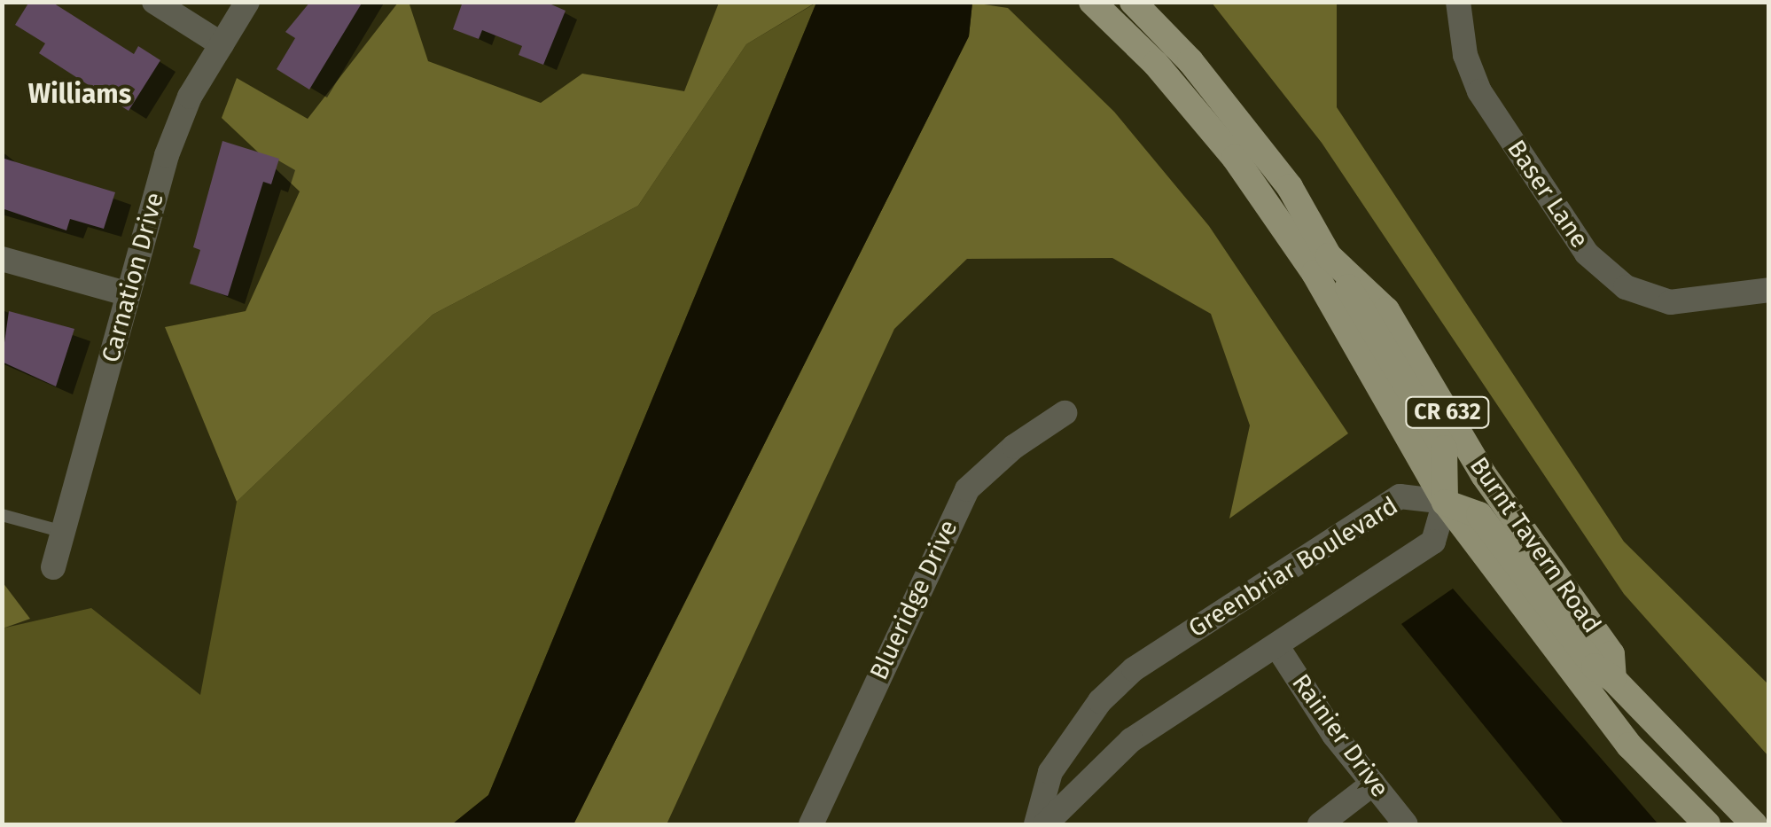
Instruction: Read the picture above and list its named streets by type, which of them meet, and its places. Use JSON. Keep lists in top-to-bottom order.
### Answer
{
  "streets": {
    "main road": ["CR 632", "Burnt Tavern Road"],
    "street": [
      "Baser Lane",
      "Carnation Drive",
      "Greenbriar Boulevard",
      "Blueridge Drive",
      "Rainier Drive"
    ]
  },
  "crossings": [
    ["Burnt Tavern Road", "Greenbriar Boulevard"],
    ["Greenbriar Boulevard", "Rainier Drive"]
  ],
  "districts": ["Williams"]
}
